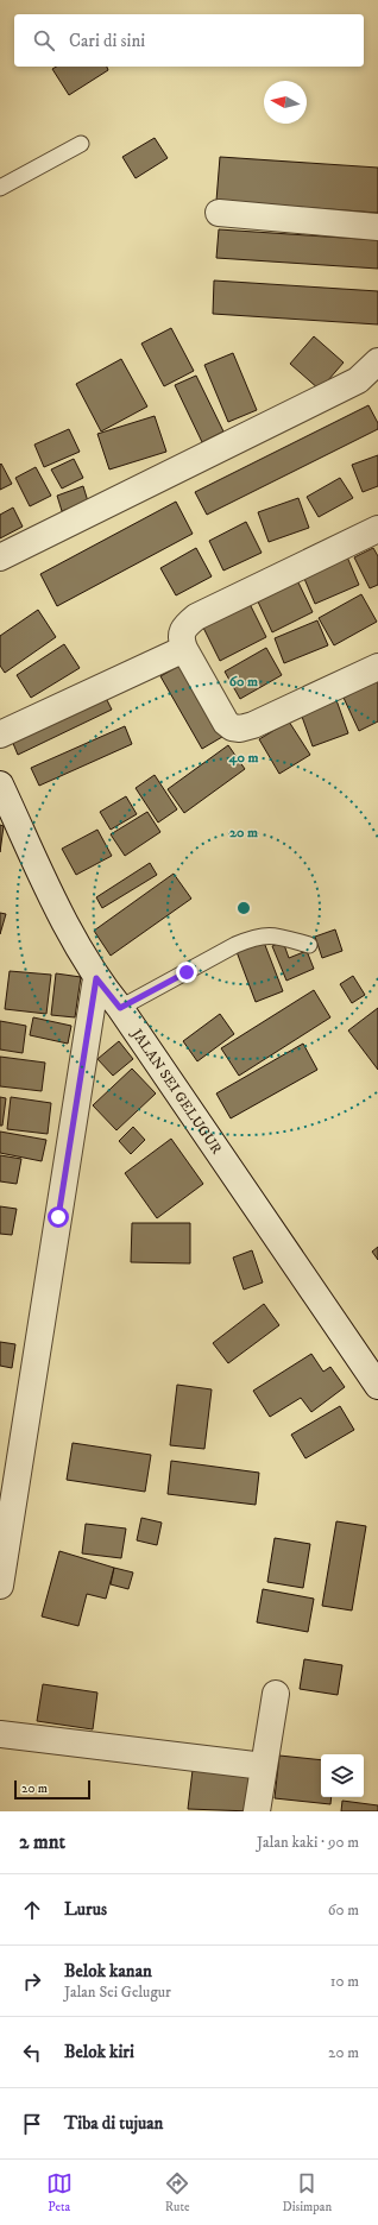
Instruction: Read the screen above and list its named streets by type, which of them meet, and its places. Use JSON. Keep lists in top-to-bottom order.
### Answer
{
  "streets": {
    "street": ["JALAN SEI GELUGUR"]
  },
  "scale_bar": "20 m",
  "north": "left",
  "page": {
    "search": "Cari di sini",
    "scale": "20 m",
    "heading": ["2 mnt", "Jalan kaki · 90 m"],
    "list": [
      ["Lurus", "60 m"],
      ["Belok kanan", "Jalan Sei Gelugur", "10 m"],
      ["Belok kiri", "20 m"],
      "Tiba di tujuan"
    ],
    "nav": ["Peta", "Rute", "Disimpan"]
  },
  "rings": ["60 m", "40 m", "20 m"]
}
